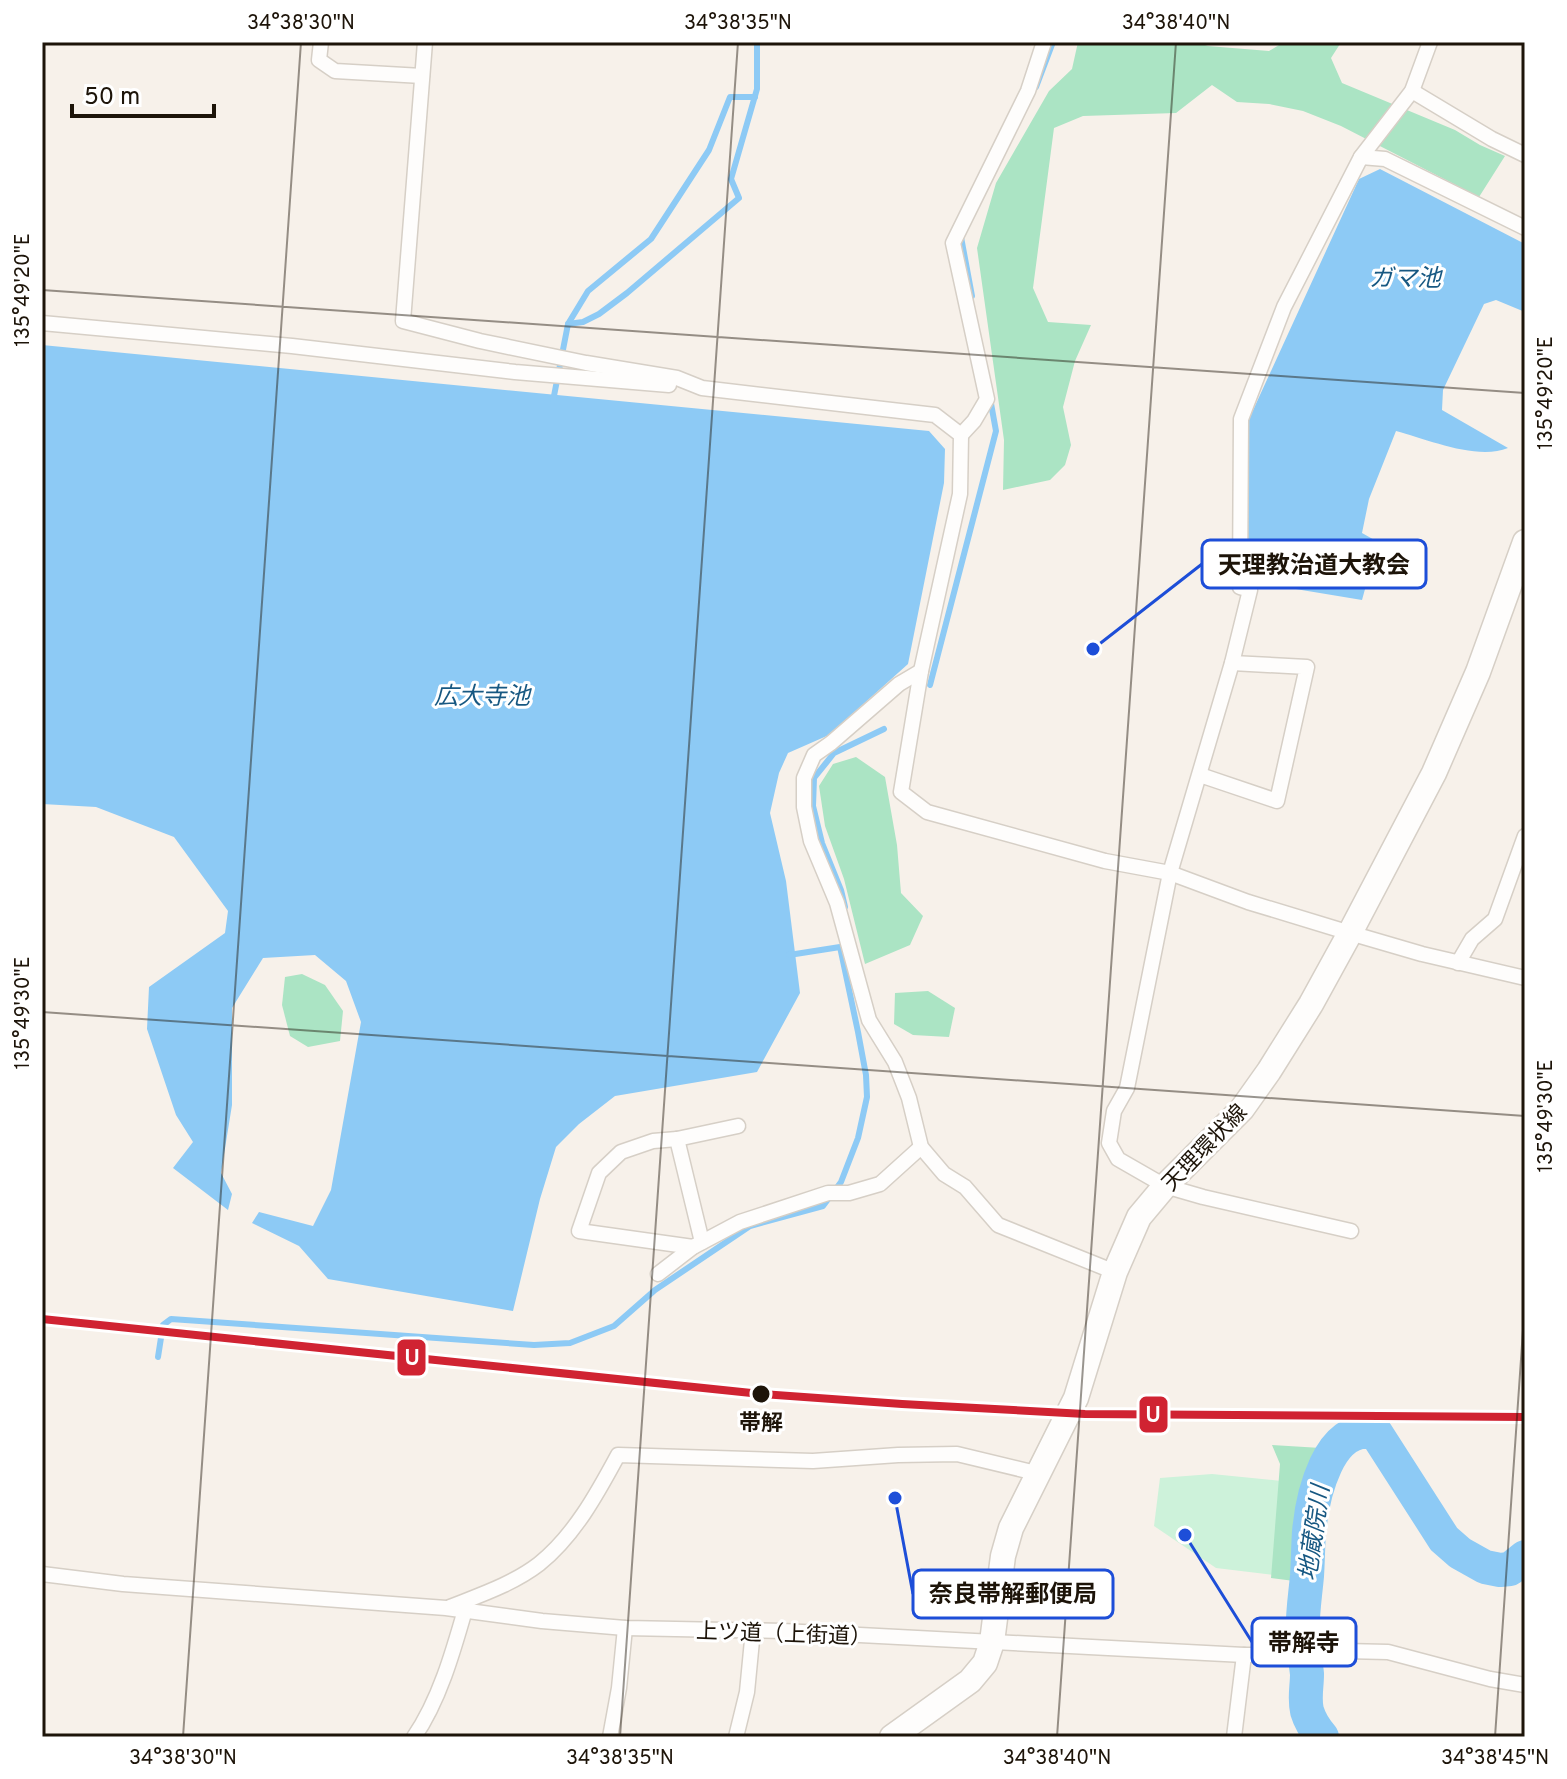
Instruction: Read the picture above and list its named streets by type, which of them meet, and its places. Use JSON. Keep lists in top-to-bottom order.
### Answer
{
  "streets": {
    "main road": ["天理環状線"],
    "street": ["上ツ道（上街道）"]
  },
  "crossings": [
    ["天理環状線", "上ツ道（上街道）"]
  ],
  "water": ["ガマ池", "広大寺池", "地蔵院川"],
  "places": [
    "天理教治道大教会",
    "帯解",
    "奈良帯解郵便局",
    "帯解寺"
  ],
  "lines": ["transit line U"],
  "scale_bar": "50 m",
  "coordinates": [
    "34°38'30\"N",
    "34°38'35\"N",
    "34°38'40\"N",
    "135°49'20\"E",
    "135°49'30\"E",
    "34°38'45\"N"
  ]
}
